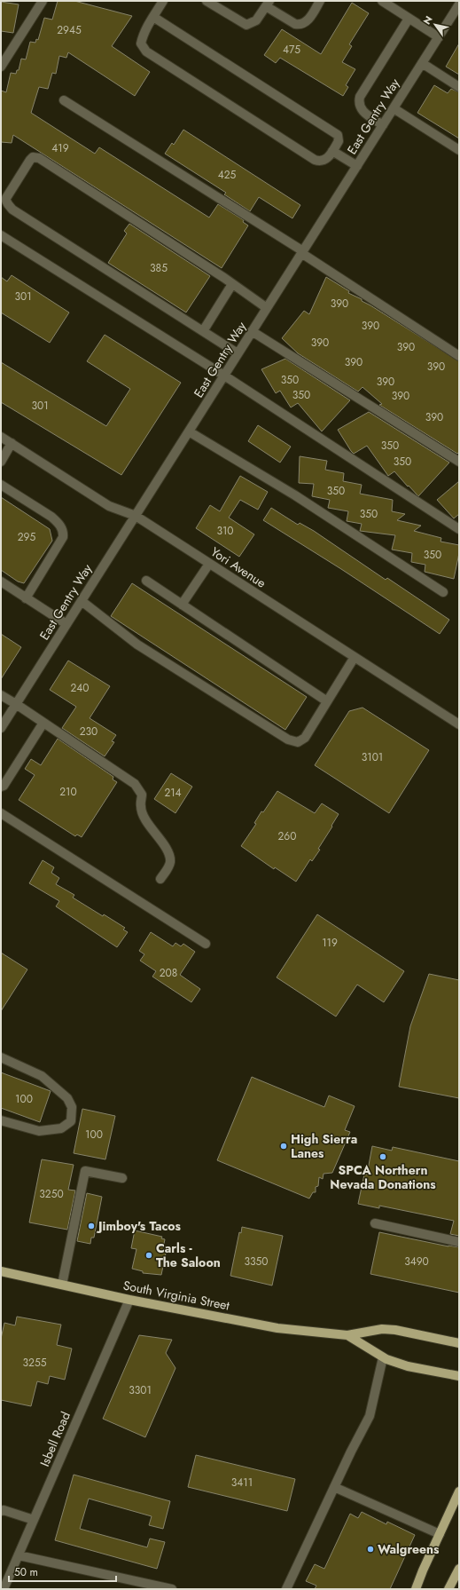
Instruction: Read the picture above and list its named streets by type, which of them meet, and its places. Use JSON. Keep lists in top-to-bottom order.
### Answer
{
  "streets": {
    "main road": ["South Virginia Street"],
    "street": ["East Gentry Way", "Yori Avenue", "Isbell Road"]
  },
  "crossings": [
    ["East Gentry Way", "Yori Avenue"],
    ["South Virginia Street", "Isbell Road"]
  ],
  "places": [
    "High Sierra Lanes",
    "SPCA Northern Nevada Donations",
    "Jimboy's Tacos",
    "Carls - The Saloon",
    "Walgreens"
  ],
  "house_numbers": [
    "2945",
    "475",
    "419",
    "425",
    "385",
    "301",
    "390",
    "390",
    "390",
    "390",
    "390",
    "390",
    "350",
    "390",
    "350",
    "390",
    "301",
    "390",
    "350",
    "350",
    "350",
    "350",
    "310",
    "295",
    "350",
    "240",
    "230",
    "3101",
    "210",
    "214",
    "260",
    "119",
    "208",
    "100",
    "100",
    "3250",
    "3350",
    "3490",
    "3255",
    "3301",
    "3411"
  ],
  "scale_bar": "50 m",
  "north": "top left"
}
